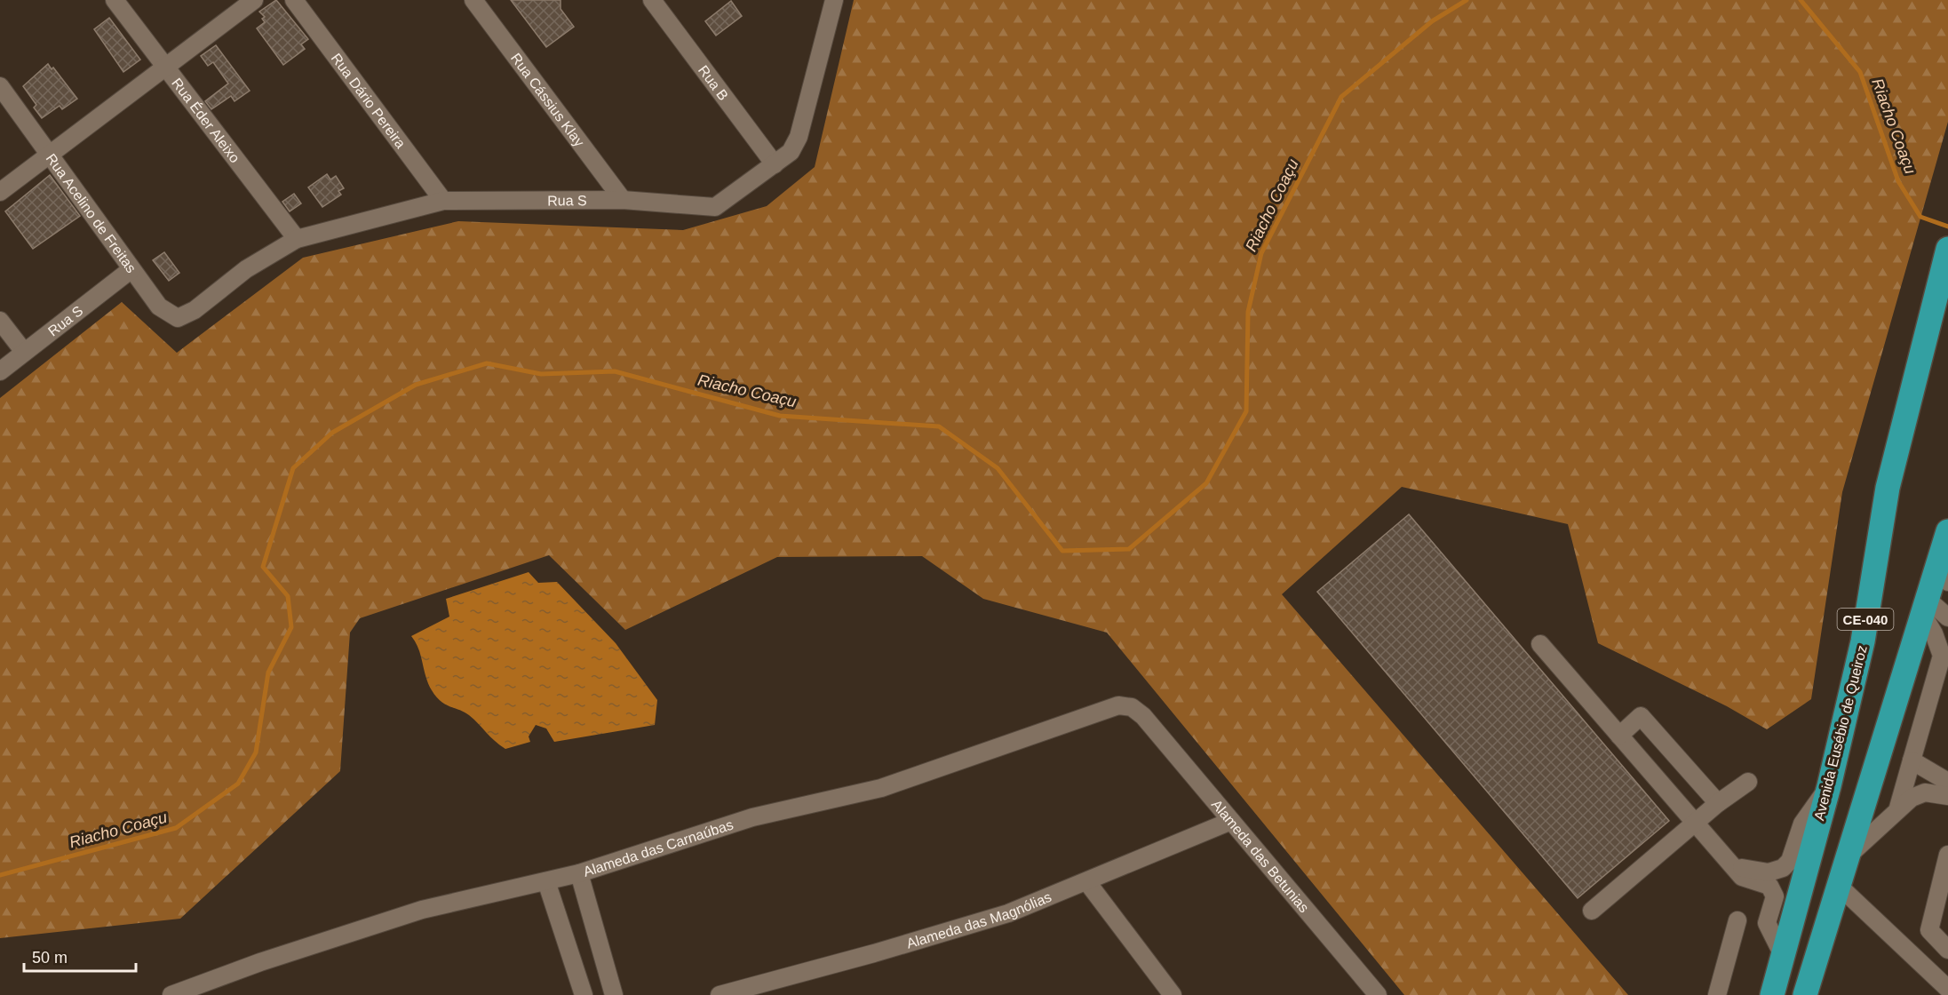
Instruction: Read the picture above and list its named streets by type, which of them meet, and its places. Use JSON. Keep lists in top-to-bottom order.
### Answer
{
  "streets": {
    "highway": ["CE-040", "Avenida Eusébio de Queiroz"],
    "street": [
      "Rua B",
      "Rua Cássius Klay",
      "Rua Dário Pereira",
      "Rua Éder Aleixo",
      "Rua S",
      "Rua Acelino de Freitas",
      "Alameda das Carnaúbas",
      "Alameda das Betunias",
      "Alameda das Magnólias"
    ]
  },
  "crossings": [
    ["Rua B", "Rua S"],
    ["Rua Cássius Klay", "Rua S"],
    ["Rua Dário Pereira", "Rua S"],
    ["Rua Éder Aleixo", "Rua S"],
    ["Rua S", "Rua Acelino de Freitas"],
    ["Alameda das Carnaúbas", "Alameda das Betunias"],
    ["Alameda das Betunias", "Alameda das Magnólias"]
  ],
  "water": ["Riacho Coaçu"],
  "scale_bar": "50 m"
}
